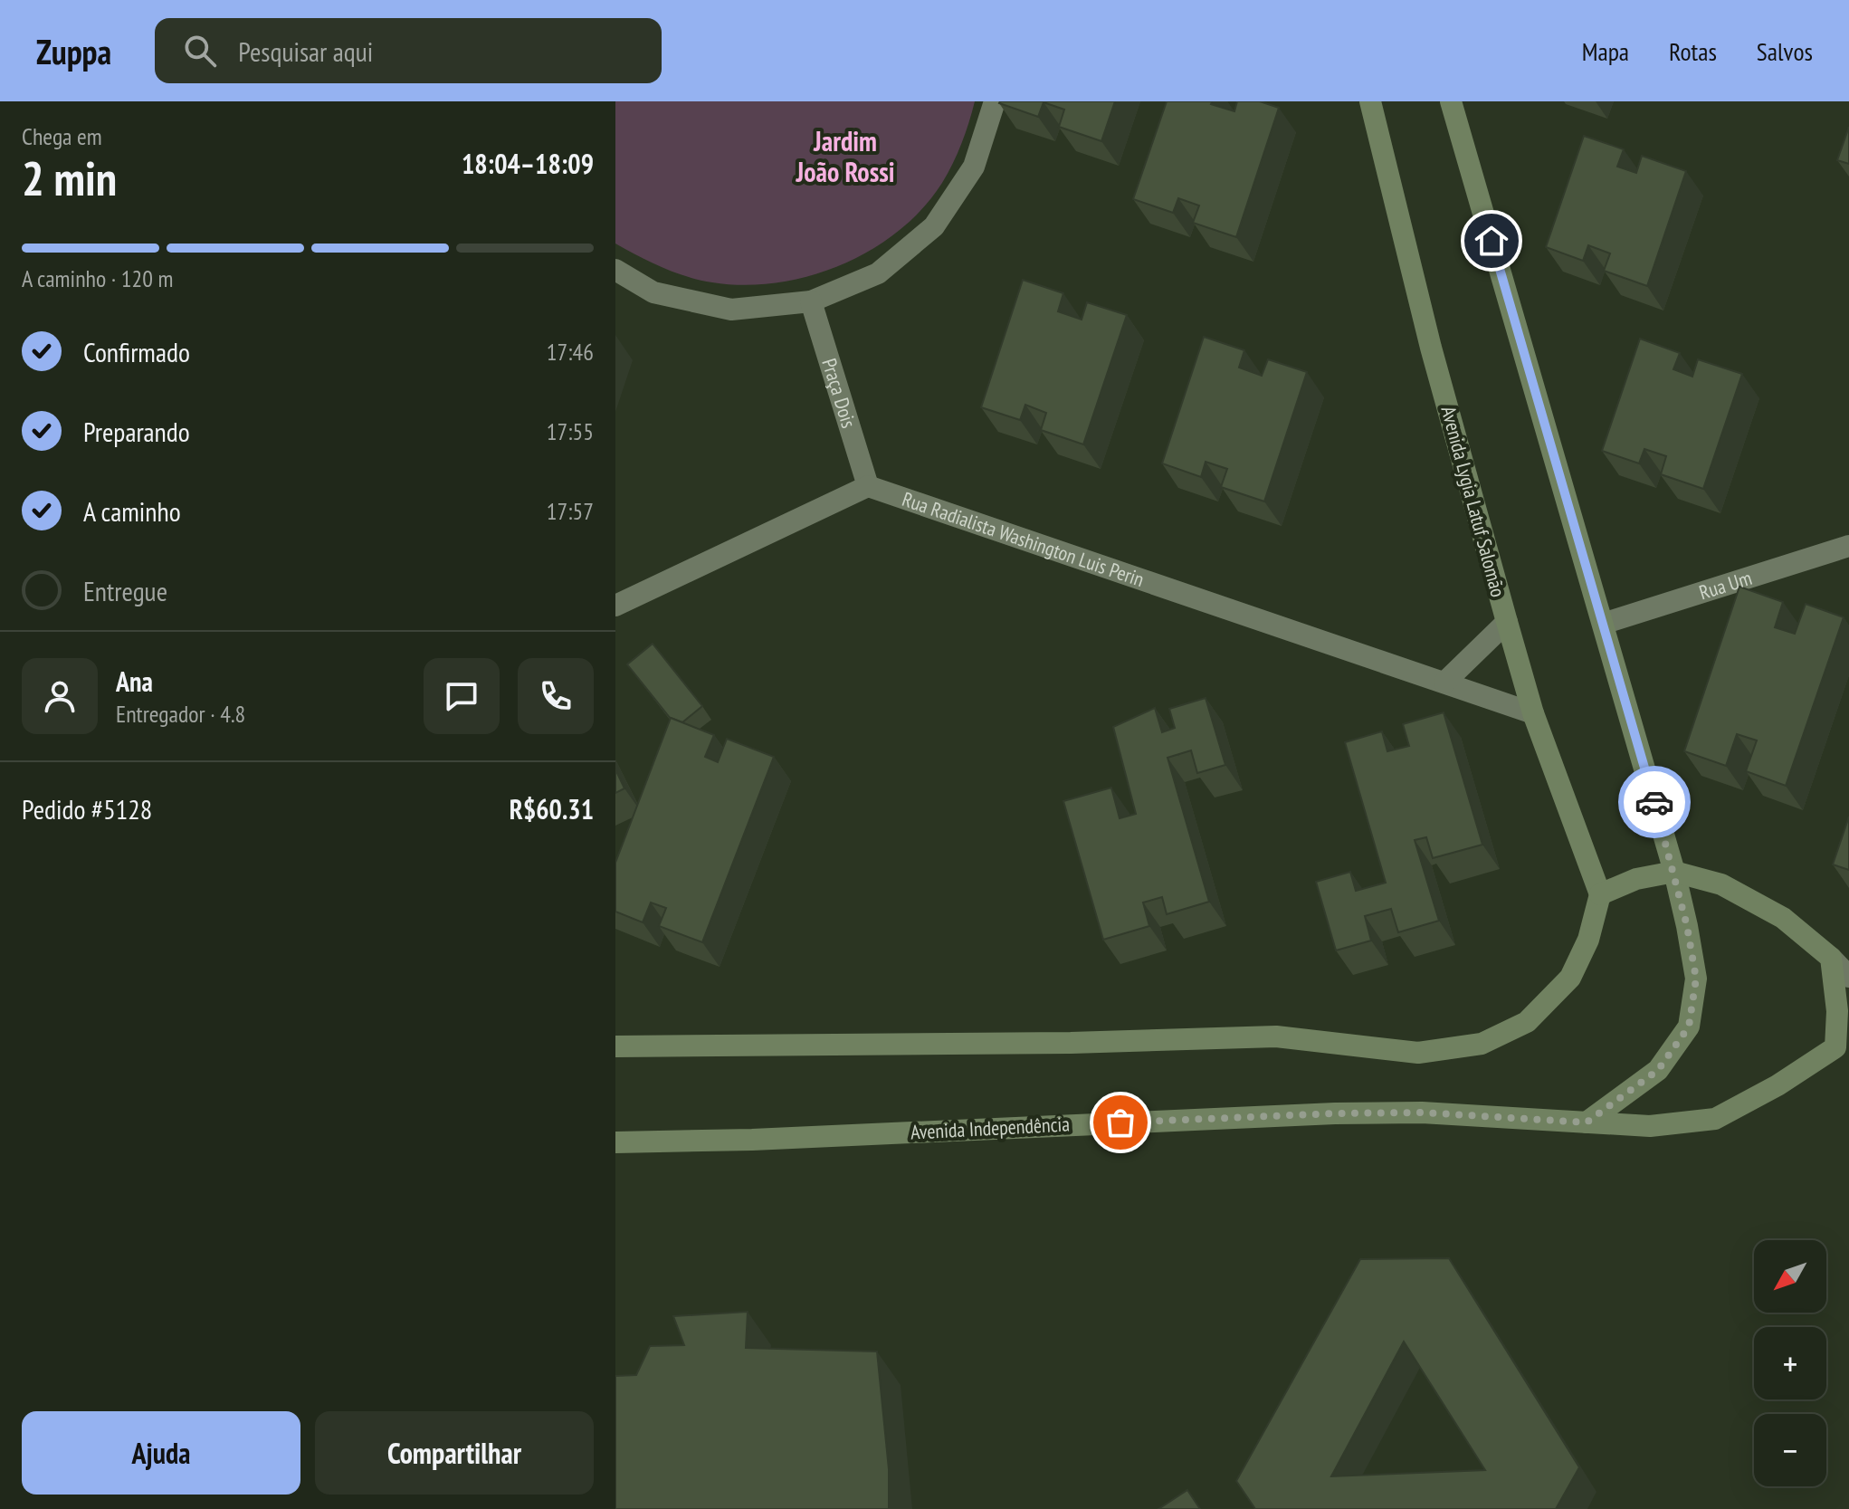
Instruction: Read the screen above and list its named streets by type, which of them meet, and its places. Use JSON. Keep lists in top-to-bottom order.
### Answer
{
  "streets": {
    "main road": ["Avenida Lygia Latuf Salomão", "Avenida Independência"],
    "street": ["Praça Dois", "Rua Radialista Washington Luis Perin", "Rua Um"]
  },
  "crossings": [
    ["Praça Dois", "Rua Radialista Washington Luis Perin"],
    ["Avenida Lygia Latuf Salomão", "Rua Radialista Washington Luis Perin"]
  ],
  "districts": ["Jardim João Rossi"],
  "north": "bottom left",
  "page": {
    "header": "Zuppa",
    "search": "Pesquisar aqui",
    "nav": ["Mapa", "Rotas", "Salvos"],
    "heading": ["2 min", "Chega em", "18:04–18:09"],
    "panel": [
      "Ana",
      "Entregador · 4.8",
      "Pedido #5128",
      "R$60.31"
    ],
    "bar": "A caminho · 120 m",
    "list": [
      ["Confirmado", "17:46"],
      ["Preparando", "17:55"],
      ["A caminho", "17:57"],
      "Entregue"
    ],
    "map_buttons": ["+", "−"],
    "buttons": ["Ajuda", "Compartilhar"]
  }
}
